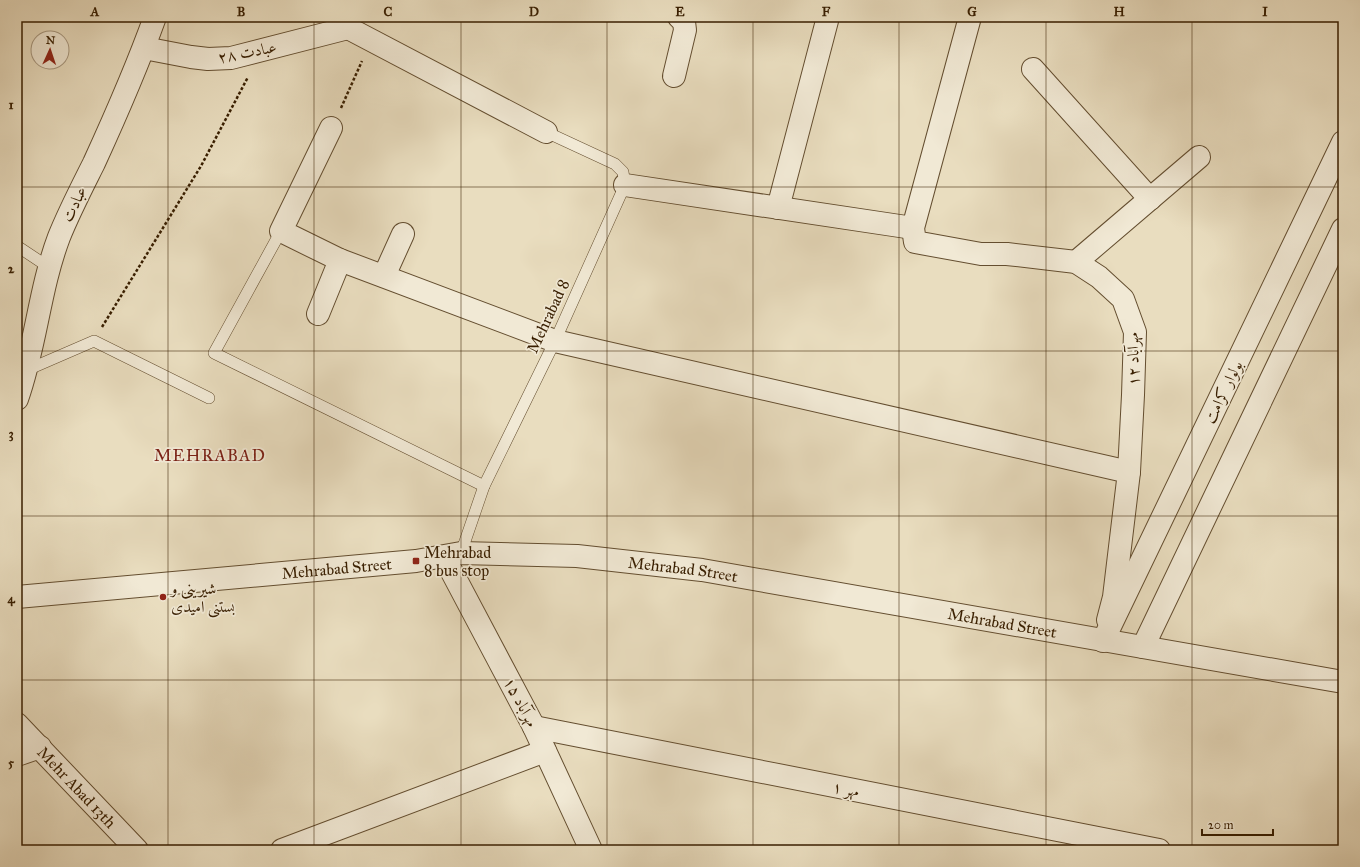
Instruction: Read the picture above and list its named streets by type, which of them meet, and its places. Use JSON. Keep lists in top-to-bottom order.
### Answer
{
  "streets": {
    "street": [
      "عبادت ۲۸",
      "عبادت",
      "مهرآباد ۱۲",
      "بولوار کرامت",
      "Mehrabad Street",
      "مهرآباد ۱۵",
      "Mehr Abad 13th",
      "مهر ۱"
    ],
    "lane": ["Mehrabad 8"]
  },
  "crossings": [
    ["عبادت ۲۸", "عبادت"],
    ["Mehrabad 8", "مهرآباد ۱۲"],
    ["Mehrabad 8", "Mehrabad Street"],
    ["Mehrabad 8", "مهرآباد ۱۵"],
    ["مهرآباد ۱۲", "بولوار کرامت"],
    ["مهرآباد ۱۲", "Mehrabad Street"],
    ["بولوار کرامت", "Mehrabad Street"],
    ["Mehrabad Street", "مهرآباد ۱۵"],
    ["مهرآباد ۱۵", "مهر ۱"]
  ],
  "districts": ["MEHRABAD"],
  "places": {
    "transit": ["Mehrabad 8 bus stop"],
    "other": ["شیرینی و بستنی امیدی"]
  },
  "scale_bar": "20 m",
  "north": "top",
  "grid": {
    "columns": [
      "A",
      "B",
      "C",
      "D",
      "E",
      "F",
      "G",
      "H",
      "I"
    ],
    "rows": [
      "1",
      "2",
      "3",
      "4",
      "5"
    ]
  }
}
